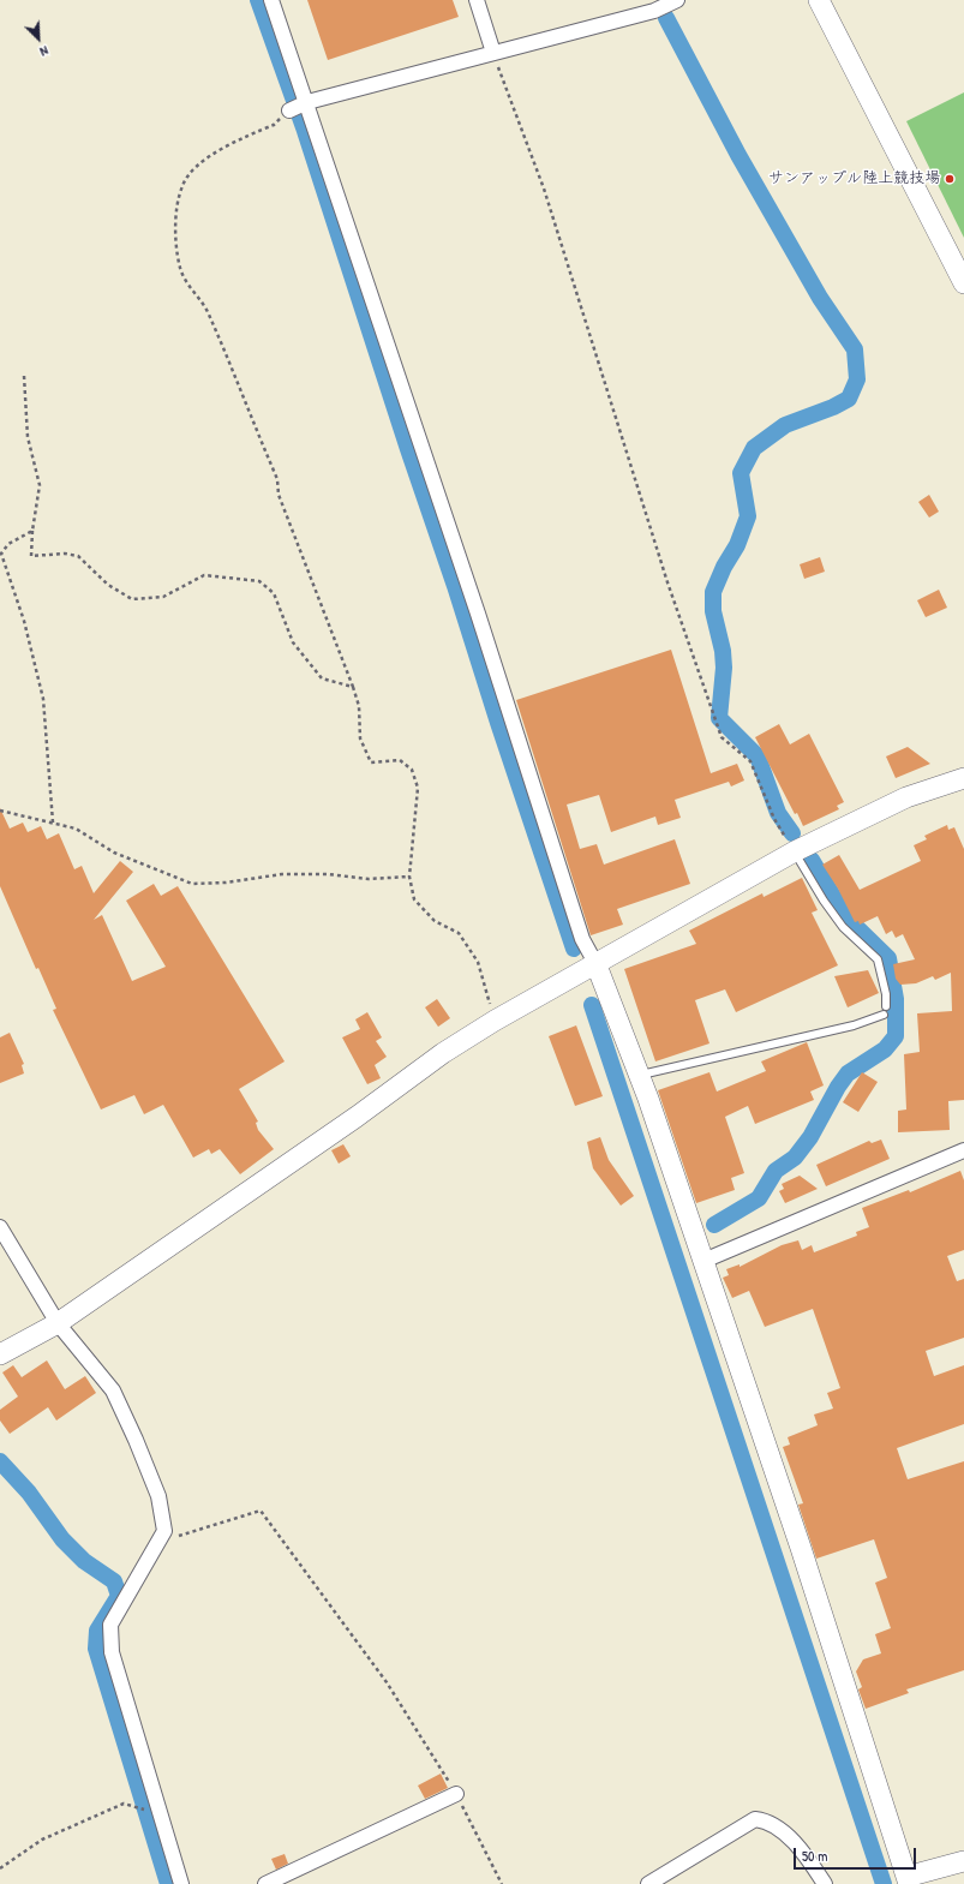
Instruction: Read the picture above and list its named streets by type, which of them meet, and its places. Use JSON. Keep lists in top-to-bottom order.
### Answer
{
  "places": ["サンアップル陸上競技場"],
  "scale_bar": "50 m",
  "north": "bottom right"
}
